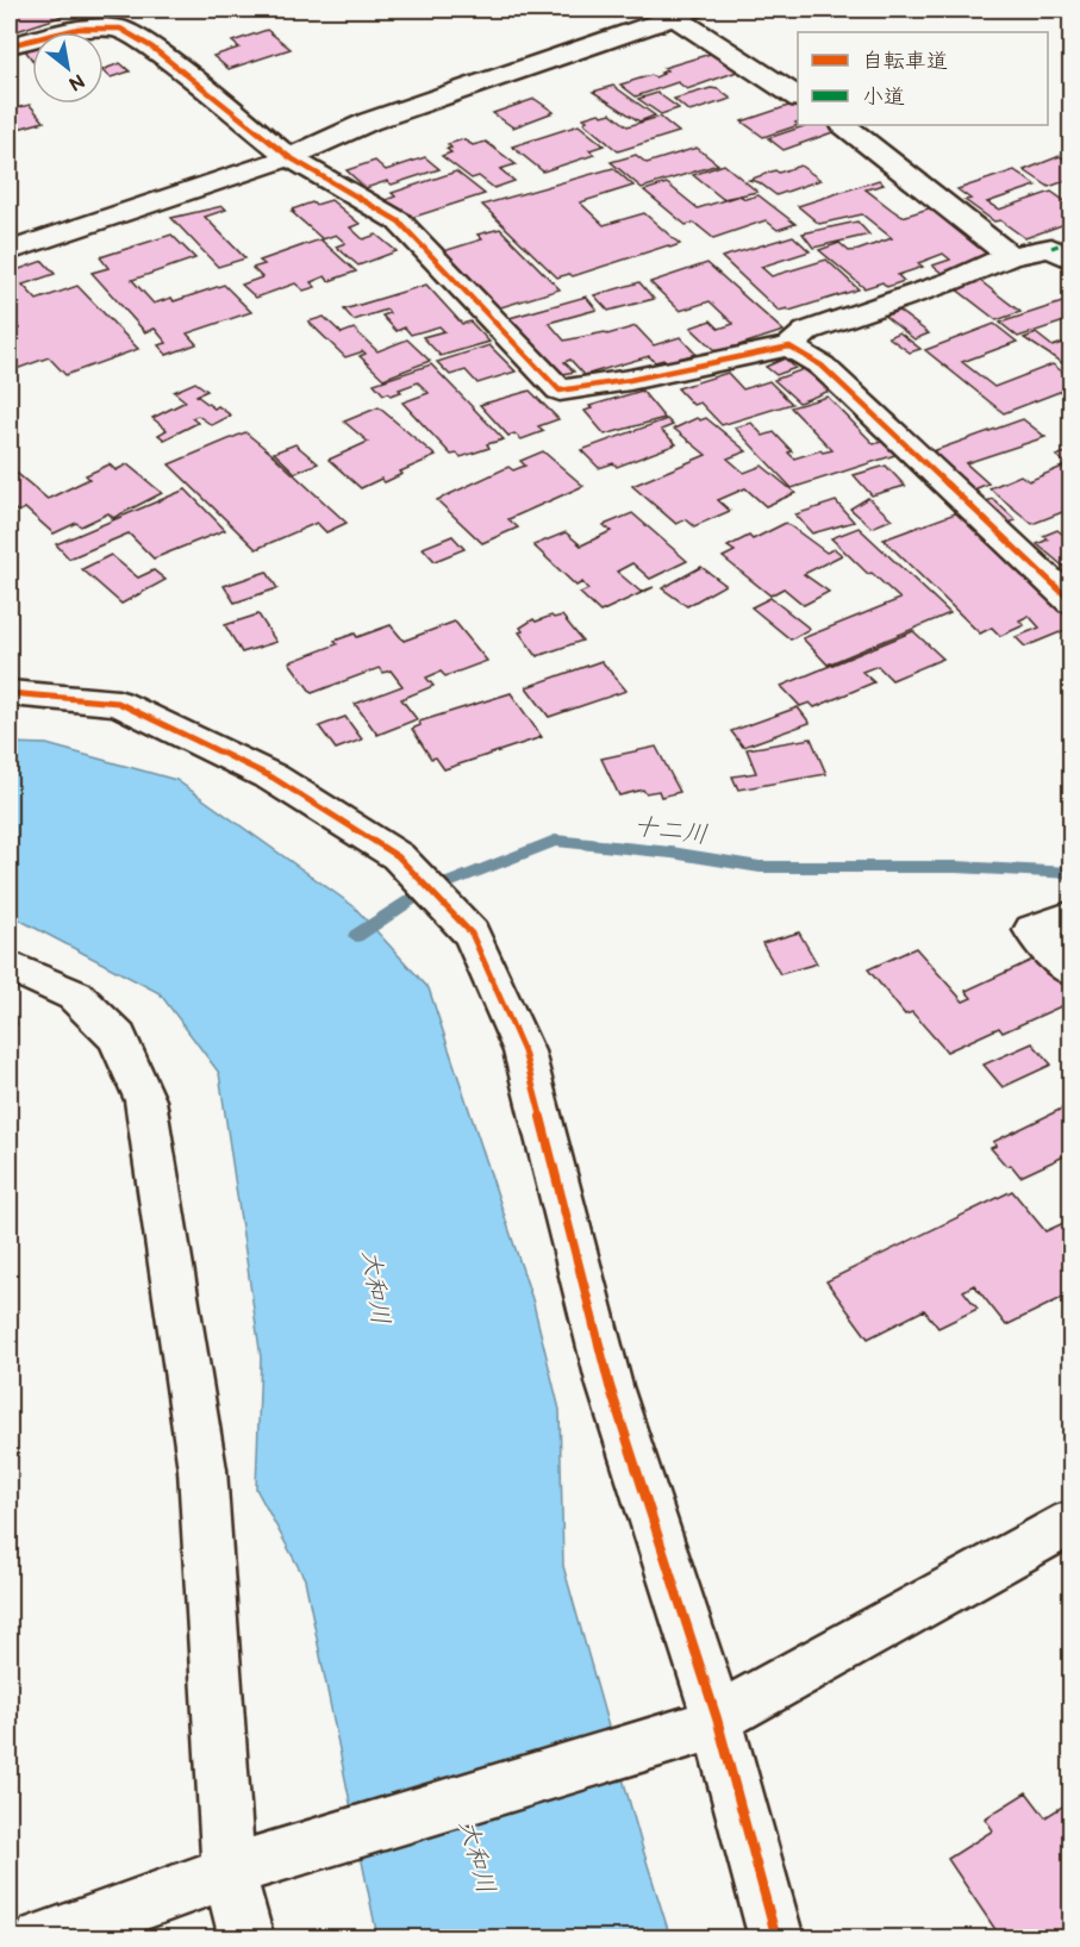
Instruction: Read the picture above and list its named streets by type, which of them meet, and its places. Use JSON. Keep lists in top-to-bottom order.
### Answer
{
  "water": ["十二川", "大和川"],
  "legend": ["自転車道", "小道"],
  "north": "bottom right"
}
